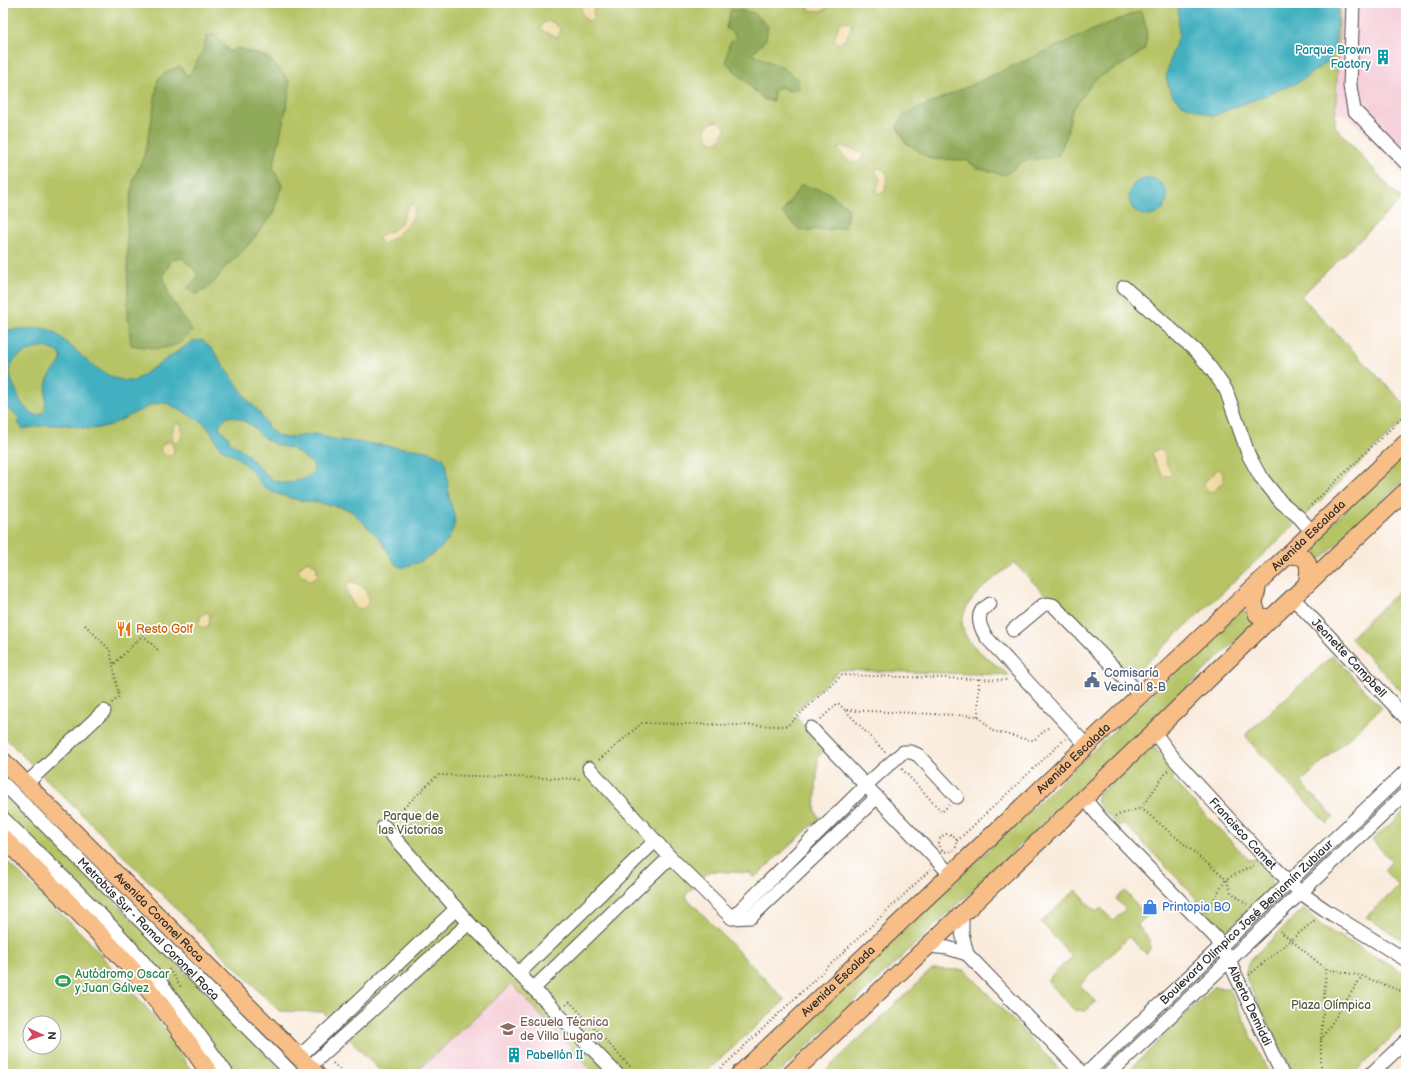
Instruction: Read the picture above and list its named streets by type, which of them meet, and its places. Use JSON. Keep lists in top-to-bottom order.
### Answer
{
  "streets": {
    "main road": ["Avenida Escalada", "Avenida Coronel Roca"],
    "street": [
      "Jeanette Campbell",
      "Francisco Camet",
      "Boulevard Olímpico José Benjamín Zubiaur",
      "Metrobús Sur - Ramal Coronel Roca",
      "Alberto Demiddi"
    ]
  },
  "crossings": [
    ["Francisco Camet", "Boulevard Olímpico José Benjamín Zubiaur"],
    ["Avenida Coronel Roca", "Metrobús Sur - Ramal Coronel Roca"],
    ["Boulevard Olímpico José Benjamín Zubiaur", "Alberto Demiddi"]
  ],
  "parks": ["Parque de las Victorias", "Plaza Olímpica"],
  "places": {
    "building": ["Parque Brown Factory", "Pabellón II"],
    "restaurant": ["Resto Golf"],
    "public building": ["Comisaría Vecinal 8-B"],
    "shop": ["Printopia BO"],
    "sports": ["Autódromo Oscar y Juan Gálvez"],
    "school or university": ["Escuela Técnica de Villa Lugano"]
  },
  "north": "right"
}
